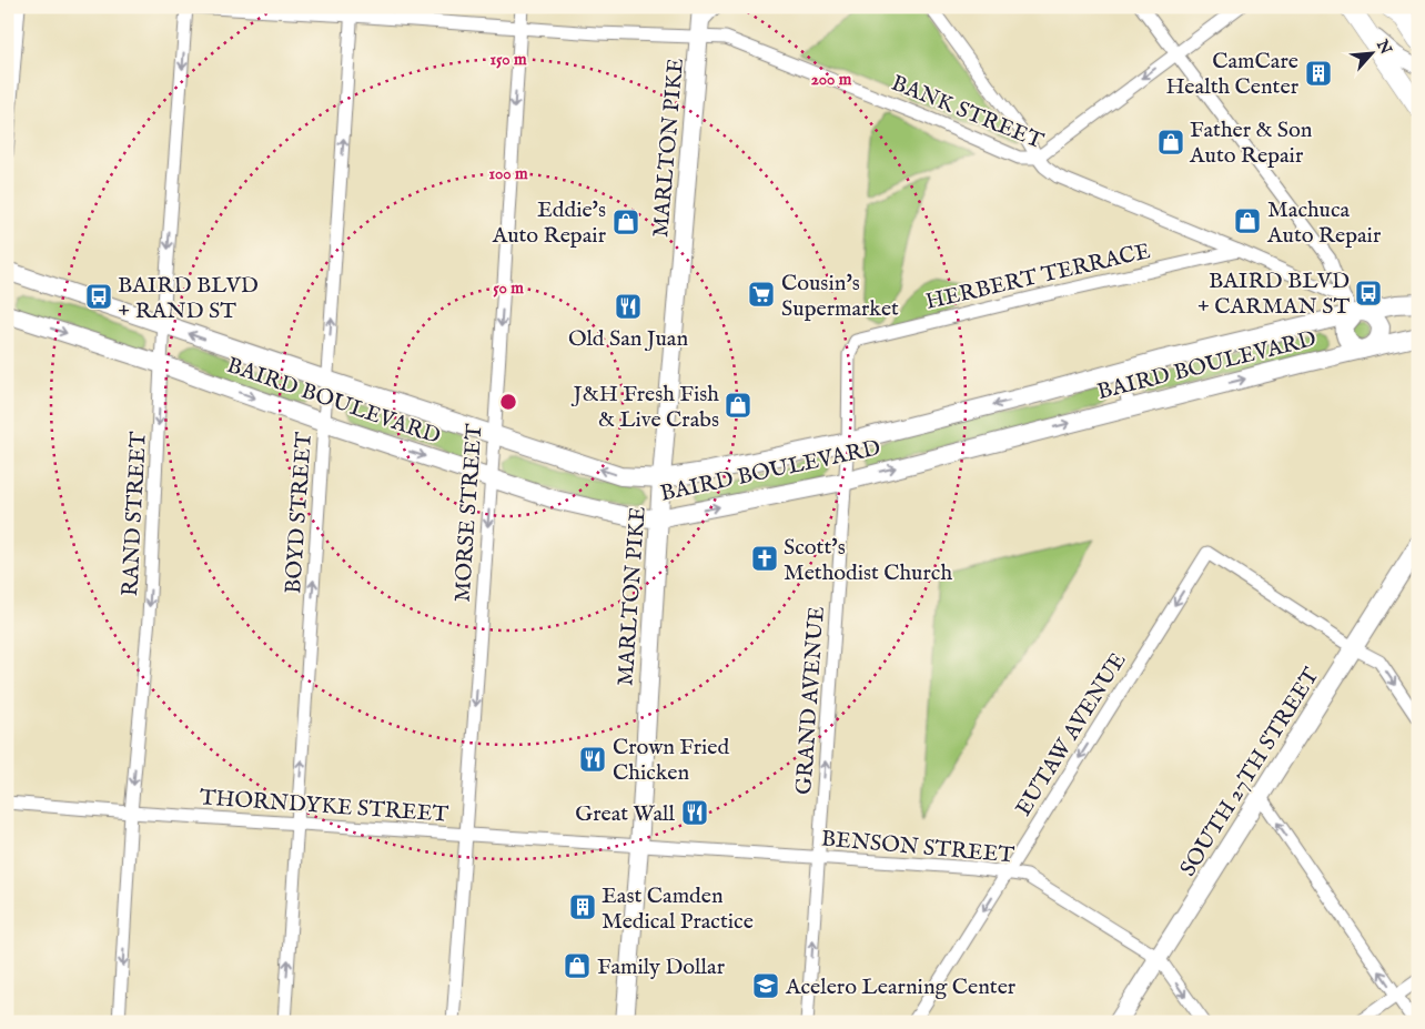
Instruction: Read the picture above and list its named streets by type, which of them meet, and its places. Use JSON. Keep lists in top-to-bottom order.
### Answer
{
  "streets": {
    "main road": ["MARLTON PIKE", "BAIRD BOULEVARD", "SOUTH 27TH STREET"],
    "street": [
      "BANK STREET",
      "HERBERT TERRACE",
      "BOYD STREET",
      "MORSE STREET",
      "RAND STREET",
      "GRAND AVENUE",
      "EUTAW AVENUE",
      "THORNDYKE STREET",
      "BENSON STREET"
    ]
  },
  "crossings": [
    ["BANK STREET", "MARLTON PIKE"],
    ["BANK STREET", "HERBERT TERRACE"],
    ["BANK STREET", "BOYD STREET"],
    ["BANK STREET", "MORSE STREET"],
    ["MARLTON PIKE", "BAIRD BOULEVARD"],
    ["MARLTON PIKE", "THORNDYKE STREET"],
    ["MARLTON PIKE", "BENSON STREET"],
    ["HERBERT TERRACE", "BAIRD BOULEVARD"],
    ["HERBERT TERRACE", "GRAND AVENUE"],
    ["BAIRD BOULEVARD", "BOYD STREET"],
    ["BAIRD BOULEVARD", "MORSE STREET"],
    ["BAIRD BOULEVARD", "RAND STREET"],
    ["BAIRD BOULEVARD", "GRAND AVENUE"],
    ["BOYD STREET", "THORNDYKE STREET"],
    ["MORSE STREET", "THORNDYKE STREET"],
    ["RAND STREET", "THORNDYKE STREET"],
    ["GRAND AVENUE", "BENSON STREET"],
    ["EUTAW AVENUE", "SOUTH 27TH STREET"],
    ["EUTAW AVENUE", "BENSON STREET"],
    ["SOUTH 27TH STREET", "BENSON STREET"],
    ["THORNDYKE STREET", "BENSON STREET"]
  ],
  "one_way": [
    "BOYD STREET",
    "MORSE STREET",
    "RAND STREET",
    "GRAND AVENUE"
  ],
  "places": {
    "building": ["CamCare Health Center", "East Camden Medical Practice"],
    "shop": [
      "Father & Son Auto Repair",
      "Machuca Auto Repair",
      "Eddie's Auto Repair",
      "J&H Fresh Fish & Live Crabs",
      "Family Dollar"
    ],
    "bus stop": ["BAIRD BLVD + CARMAN ST", "BAIRD BLVD + RAND ST"],
    "supermarket": ["Cousin's Supermarket"],
    "restaurant": ["Old San Juan", "Crown Fried Chicken", "Great Wall"],
    "church": ["Scott's Methodist Church"],
    "school or university": ["Acelero Learning Center"]
  },
  "north": "top right",
  "rings": [
    "150 m",
    "200 m",
    "100 m",
    "50 m"
  ]
}
